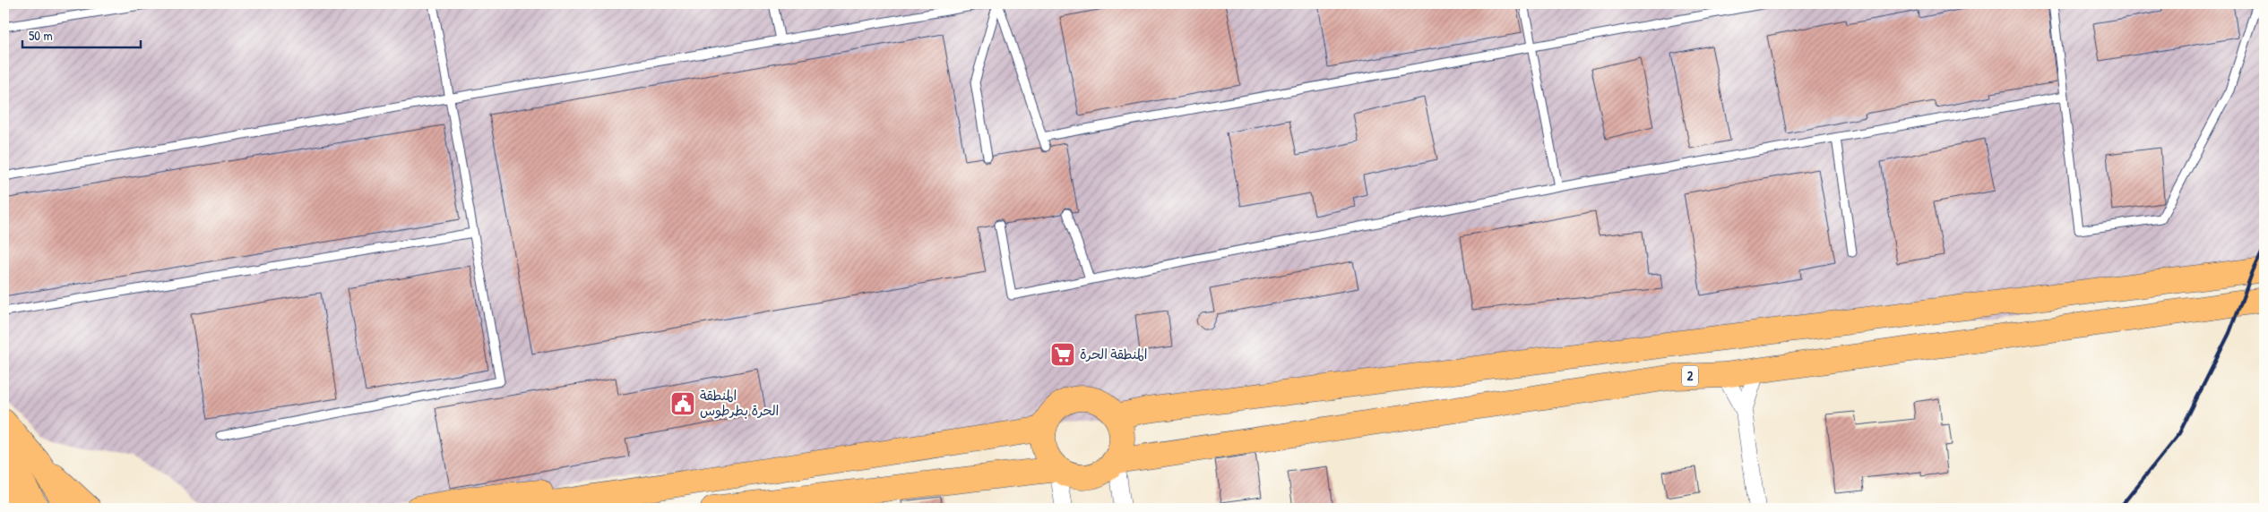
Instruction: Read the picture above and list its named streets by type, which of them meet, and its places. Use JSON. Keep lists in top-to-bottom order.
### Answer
{
  "streets": {
    "main road": ["2"]
  },
  "places": {
    "supermarket": ["المنطقة الحرة"],
    "public building": ["المنطقة الحرة بطرطوس"]
  },
  "scale_bar": "50 m"
}
